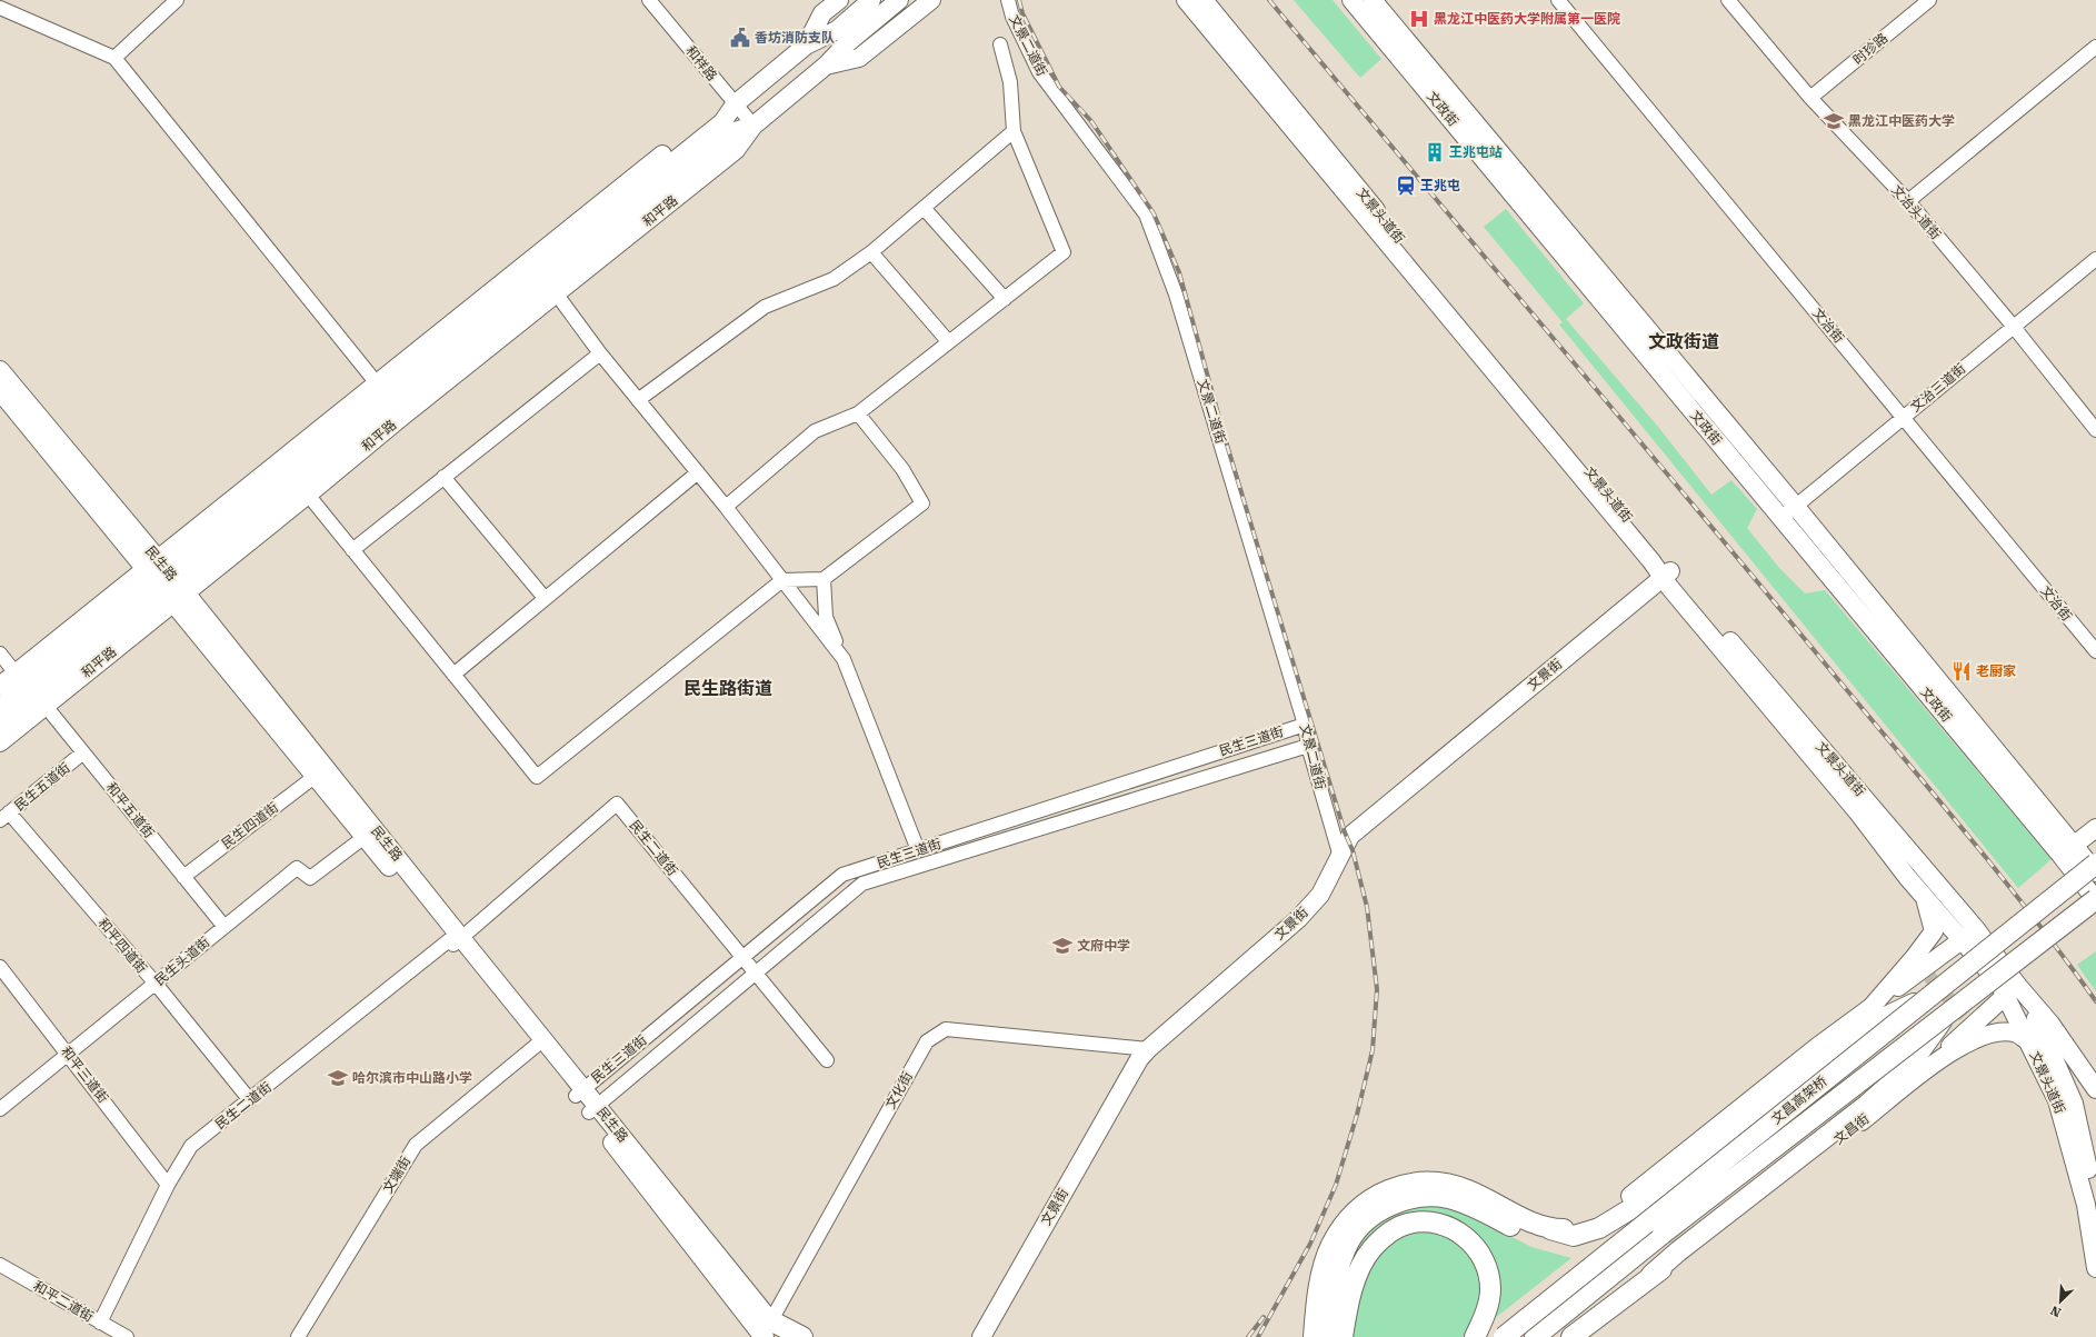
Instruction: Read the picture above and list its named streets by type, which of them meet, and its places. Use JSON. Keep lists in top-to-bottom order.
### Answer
{
  "streets": {
    "highway": ["文昌高架桥", "文昌街"],
    "main road": [
      "文政街",
      "和平路",
      "文景头道街",
      "民生路",
      "文景街"
    ],
    "street": [
      "文景二道街",
      "时珍路",
      "和祥路",
      "文治头道街",
      "文治街",
      "文治三道街",
      "民生三道街",
      "民生五道街",
      "和平五道街",
      "民生四道街",
      "民生二道街",
      "和平四道街",
      "民生头道街",
      "和平三道街",
      "文化街",
      "文端街",
      "和平二道街"
    ]
  },
  "crossings": [
    ["文景二道街", "文景街"],
    ["文景二道街", "民生三道街"],
    ["时珍路", "文治头道街"],
    ["和祥路", "和平路"],
    ["文政街", "文治三道街"],
    ["和平路", "民生路"],
    ["和平路", "和平五道街"],
    ["文治头道街", "文治三道街"],
    ["文景头道街", "文景街"],
    ["文景头道街", "文昌街"],
    ["文治街", "文治三道街"],
    ["民生路", "民生三道街"],
    ["民生路", "民生四道街"],
    ["民生路", "民生二道街"],
    ["民生路", "民生头道街"],
    ["民生路", "文化街"],
    ["民生路", "文端街"],
    ["文景街", "文化街"],
    ["民生三道街", "民生二道街"],
    ["民生五道街", "和平五道街"],
    ["民生五道街", "和平四道街"],
    ["和平五道街", "民生四道街"],
    ["和平五道街", "民生头道街"],
    ["民生二道街", "和平四道街"],
    ["民生二道街", "和平三道街"],
    ["民生二道街", "和平二道街"],
    ["和平四道街", "民生头道街"],
    ["民生头道街", "和平三道街"]
  ],
  "districts": ["文政街道", "民生路街道"],
  "places": {
    "hospital": ["黑龙江中医药大学附属第一医院"],
    "public building": ["香坊消防支队"],
    "school or university": ["黑龙江中医药大学", "文府中学", "哈尔滨市中山路小学"],
    "building": ["王兆屯站"],
    "station": ["王兆屯"],
    "restaurant": ["老厨家"]
  },
  "north": "bottom left"
}
